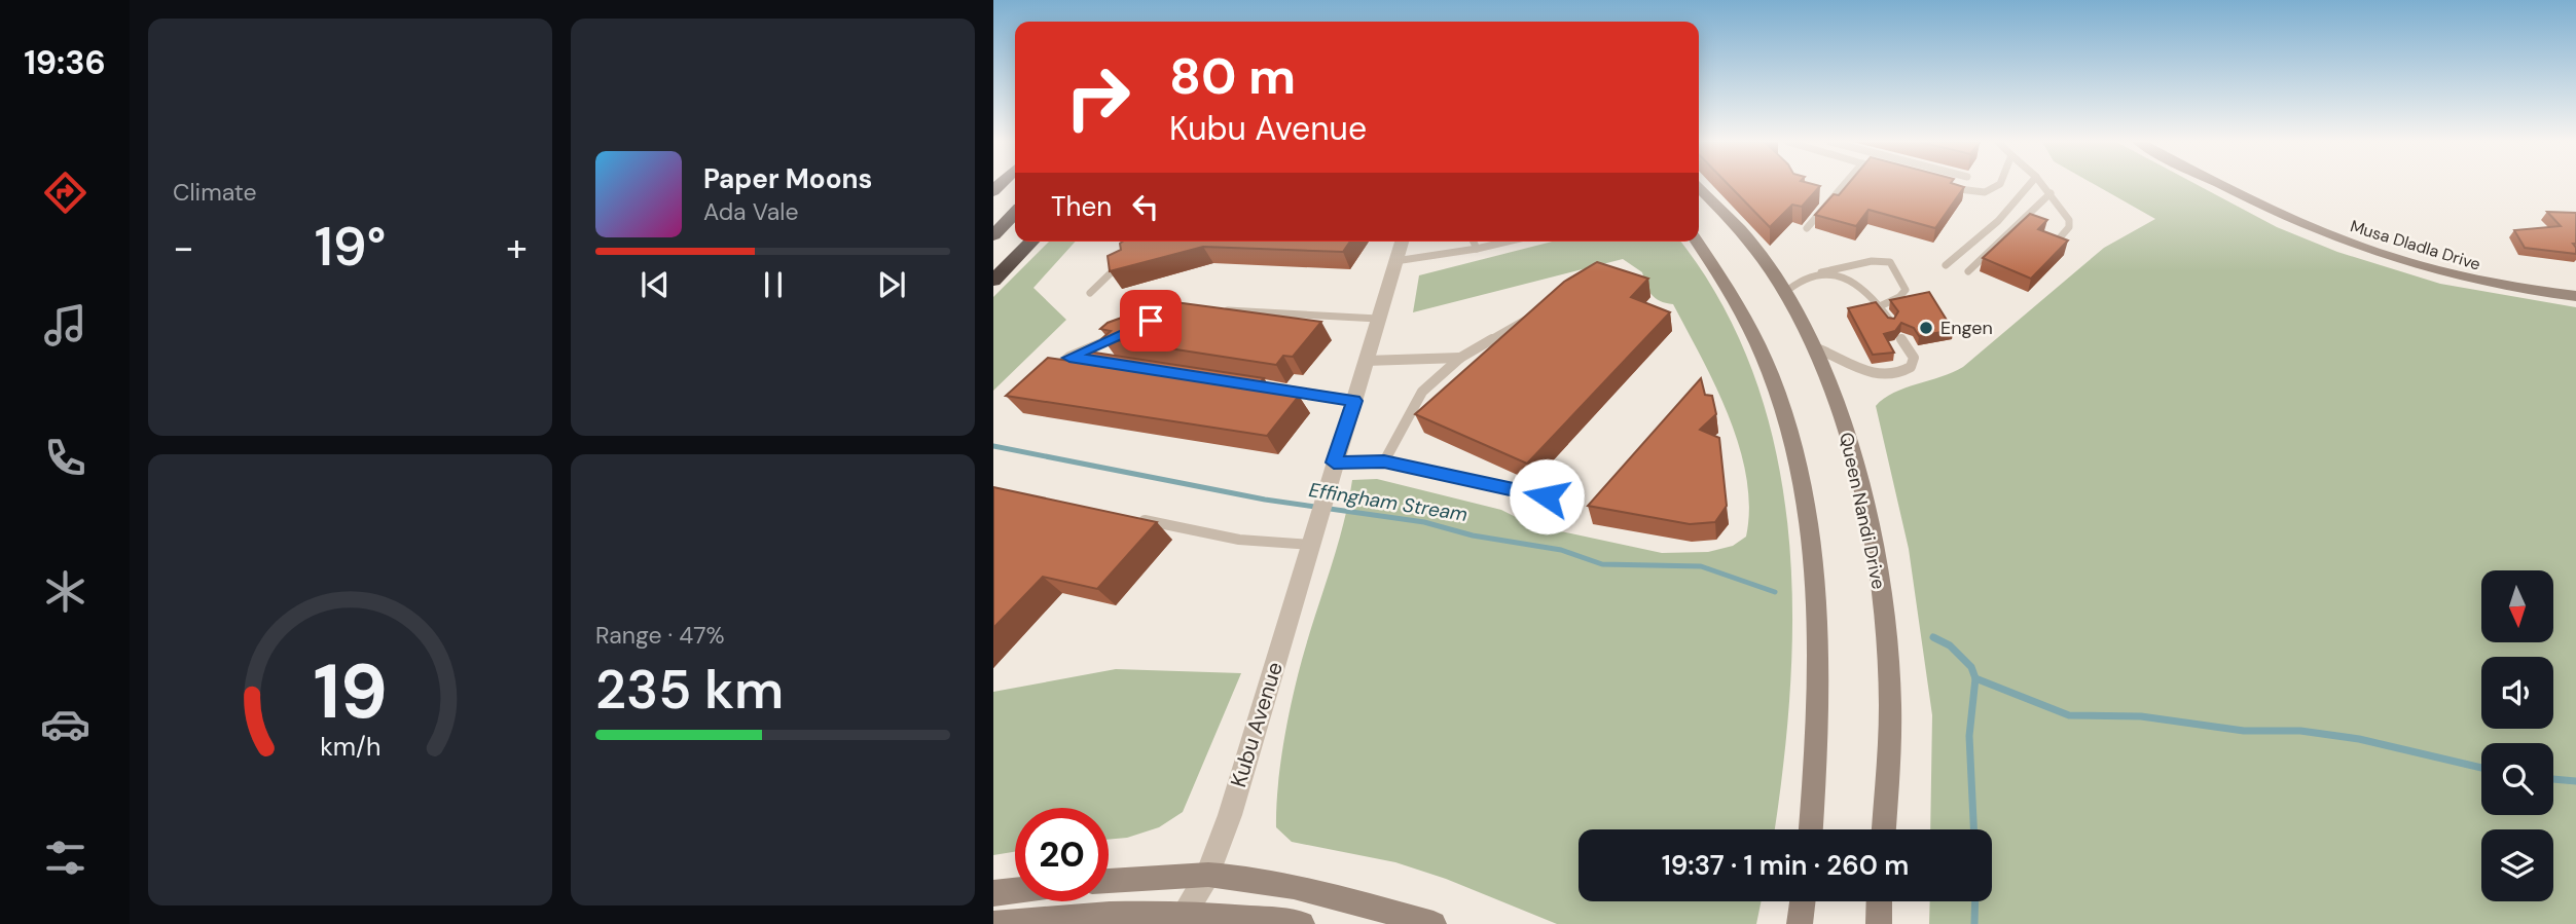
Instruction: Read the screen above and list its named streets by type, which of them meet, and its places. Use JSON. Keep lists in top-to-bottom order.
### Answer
{
  "streets": {
    "main road": ["Musa Dladla Drive", "Queen Nandi Drive"],
    "street": ["Kubu Avenue"]
  },
  "water": ["Effingham Stream"],
  "places": ["Engen"],
  "north": "bottom",
  "page": {
    "tabs": "19:36",
    "tile": [
      "Climate",
      ["Range · 47%", "235 km"]
    ],
    "turn": ["80 m", "Kubu Avenue"],
    "song": ["Paper Moons", "Ada Vale"],
    "then": "Then",
    "heat": ["−", "19°", "+"],
    "limit": "20",
    "trip": "19:37 · 1 min · 260 m",
    "gauge": ["19", "km/h"]
  }
}
